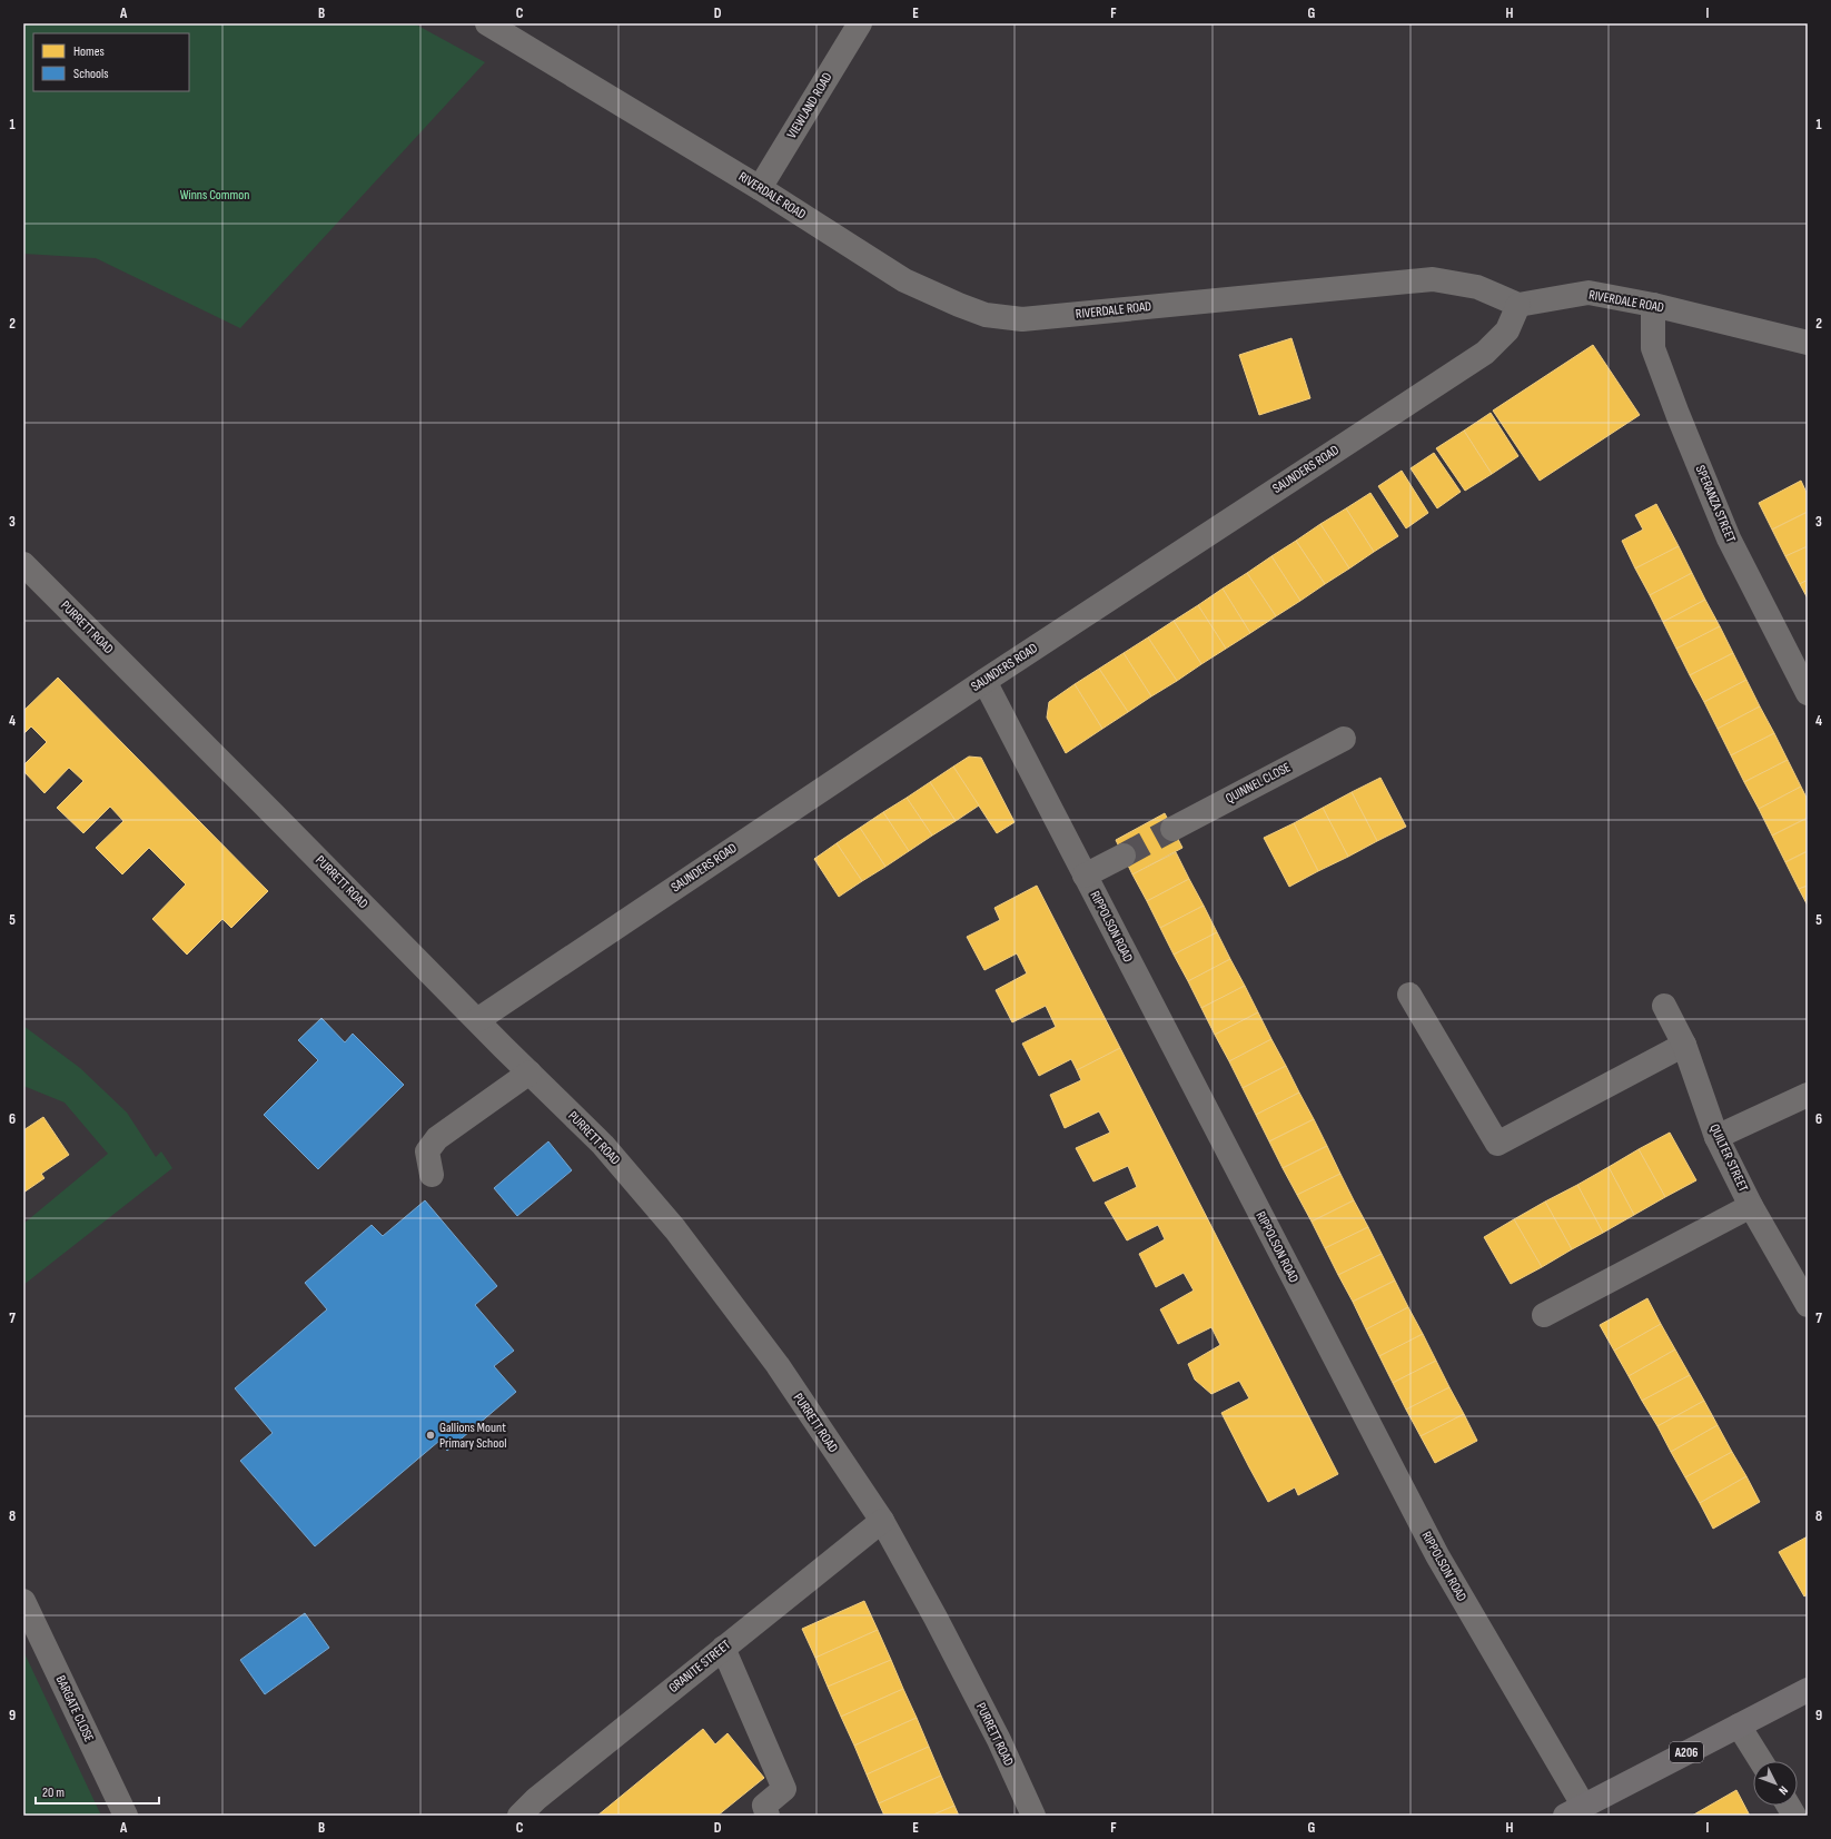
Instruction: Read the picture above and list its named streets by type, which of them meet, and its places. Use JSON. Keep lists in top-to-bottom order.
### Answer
{
  "streets": {
    "main road": ["A206"],
    "street": [
      "VIEWLAND ROAD",
      "RIVERDALE ROAD",
      "SAUNDERS ROAD",
      "SPERANZA STREET",
      "PURRETT ROAD",
      "QUINNEL CLOSE",
      "RIPPOLSON ROAD",
      "QUILTER STREET",
      "GRANITE STREET",
      "BARGATE CLOSE"
    ]
  },
  "crossings": [
    ["VIEWLAND ROAD", "RIVERDALE ROAD"],
    ["RIVERDALE ROAD", "SAUNDERS ROAD"],
    ["RIVERDALE ROAD", "SPERANZA STREET"],
    ["SAUNDERS ROAD", "PURRETT ROAD"],
    ["SAUNDERS ROAD", "RIPPOLSON ROAD"],
    ["PURRETT ROAD", "GRANITE STREET"],
    ["RIPPOLSON ROAD", "A206"]
  ],
  "parks": ["Winns Common"],
  "places": ["Gallions Mount Primary School"],
  "legend": ["Homes", "Schools"],
  "scale_bar": "20 m",
  "north": "bottom right",
  "grid": {
    "columns": [
      "A",
      "B",
      "C",
      "D",
      "E",
      "F",
      "G",
      "H",
      "I"
    ],
    "rows": [
      "1",
      "2",
      "3",
      "4",
      "5",
      "6",
      "7",
      "8",
      "9"
    ]
  }
}
